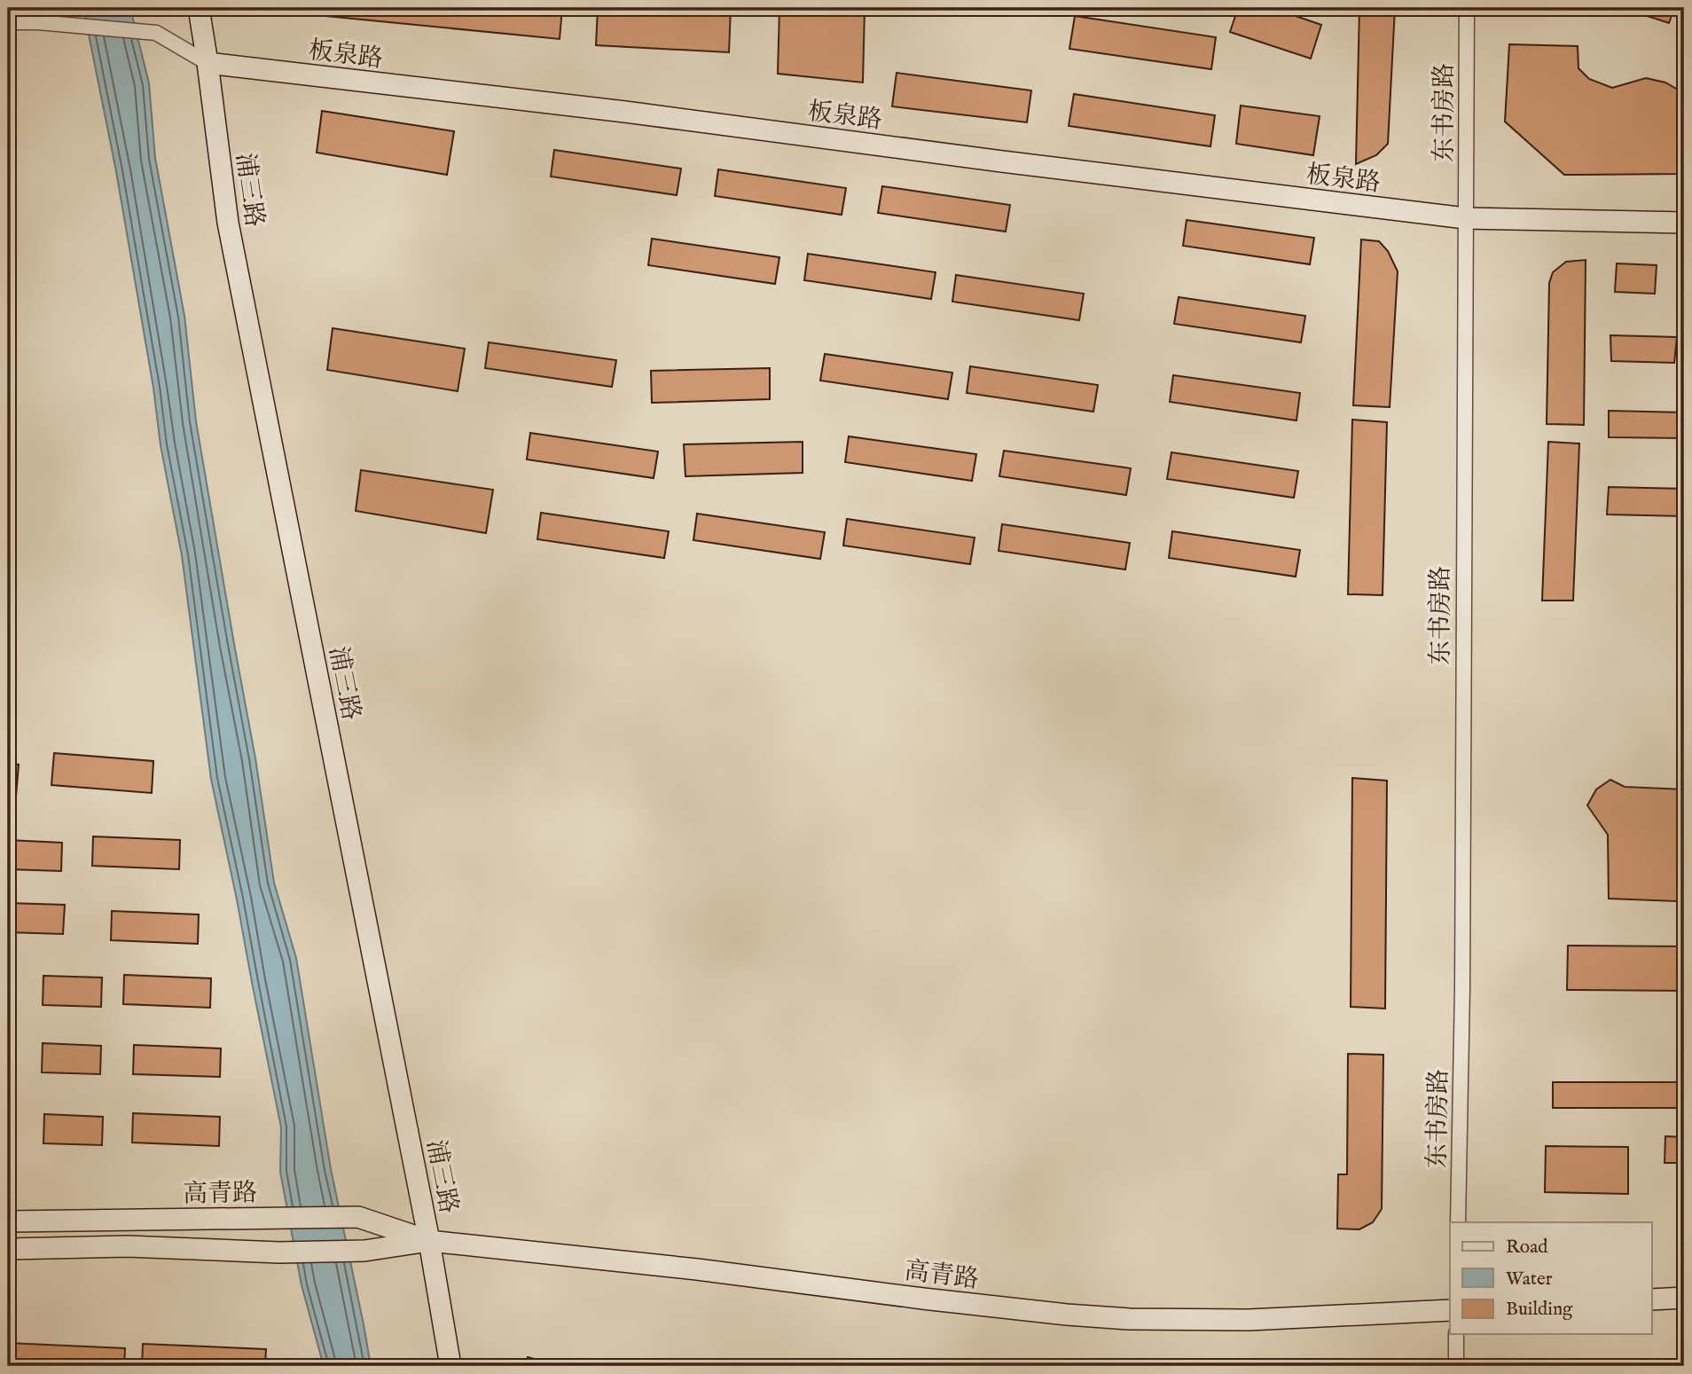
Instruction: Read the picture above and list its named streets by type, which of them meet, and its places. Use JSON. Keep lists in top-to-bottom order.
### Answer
{
  "streets": {
    "main road": ["板泉路", "浦三路", "高青路"],
    "street": ["东书房路"]
  },
  "crossings": [
    ["板泉路", "东书房路"],
    ["板泉路", "浦三路"],
    ["浦三路", "高青路"]
  ],
  "legend": ["Road", "Water", "Building"]
}
